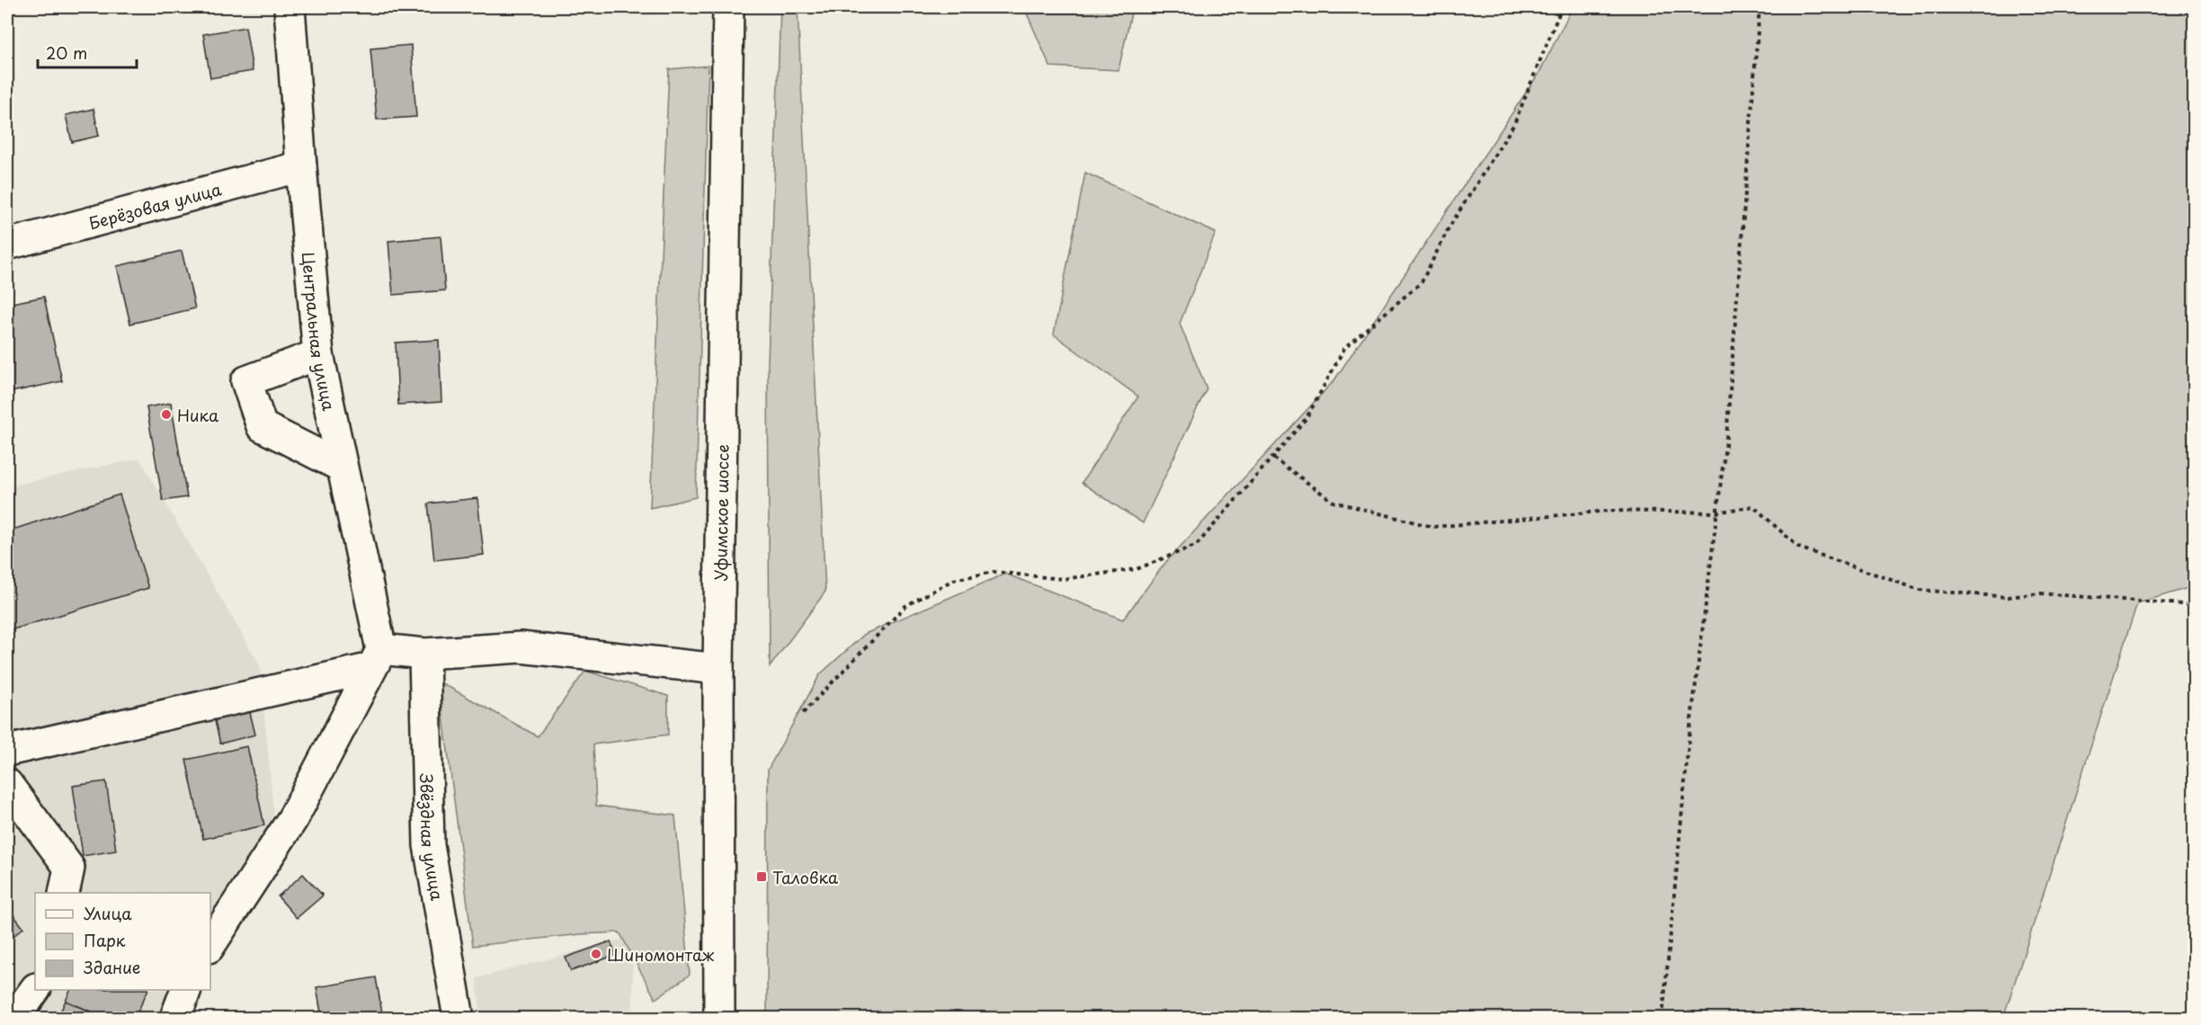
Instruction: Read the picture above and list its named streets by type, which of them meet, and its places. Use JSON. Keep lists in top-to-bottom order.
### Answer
{
  "streets": {
    "street": [
      "Берёзовая улица",
      "Центральная улица",
      "Уфимское шоссе",
      "Звёздная улица"
    ]
  },
  "crossings": [
    ["Берёзовая улица", "Центральная улица"]
  ],
  "places": {
    "other": ["Ника", "Шиномонтаж"],
    "transit": ["Таловка"]
  },
  "legend": ["Улица", "Парк", "Здание"],
  "scale_bar": "20 m"
}
